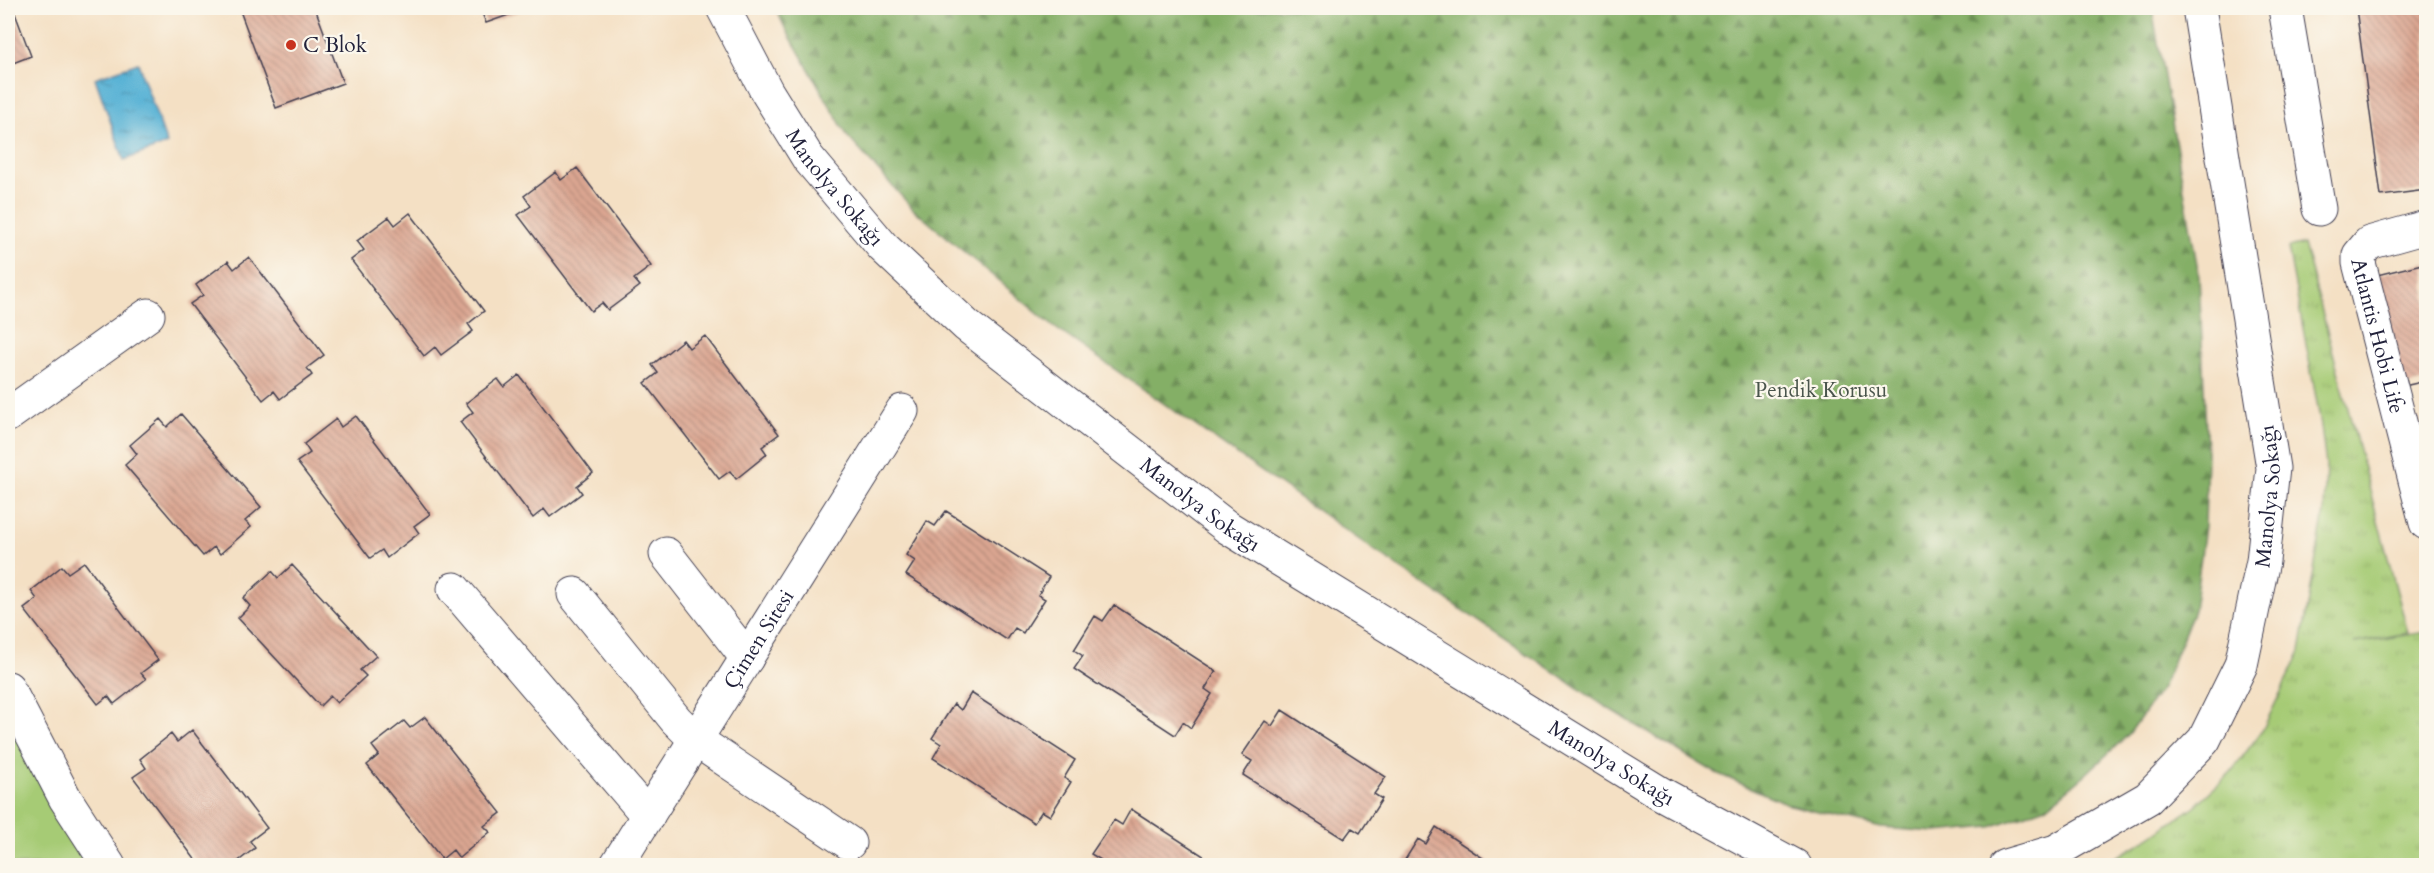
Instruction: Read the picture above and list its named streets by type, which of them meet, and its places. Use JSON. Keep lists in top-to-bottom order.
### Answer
{
  "streets": {
    "street": ["Manolya Sokağı", "Atlantis Hobi Life", "Çimen Sitesi"]
  },
  "parks": ["Pendik Korusu"],
  "places": ["C Blok"]
}
